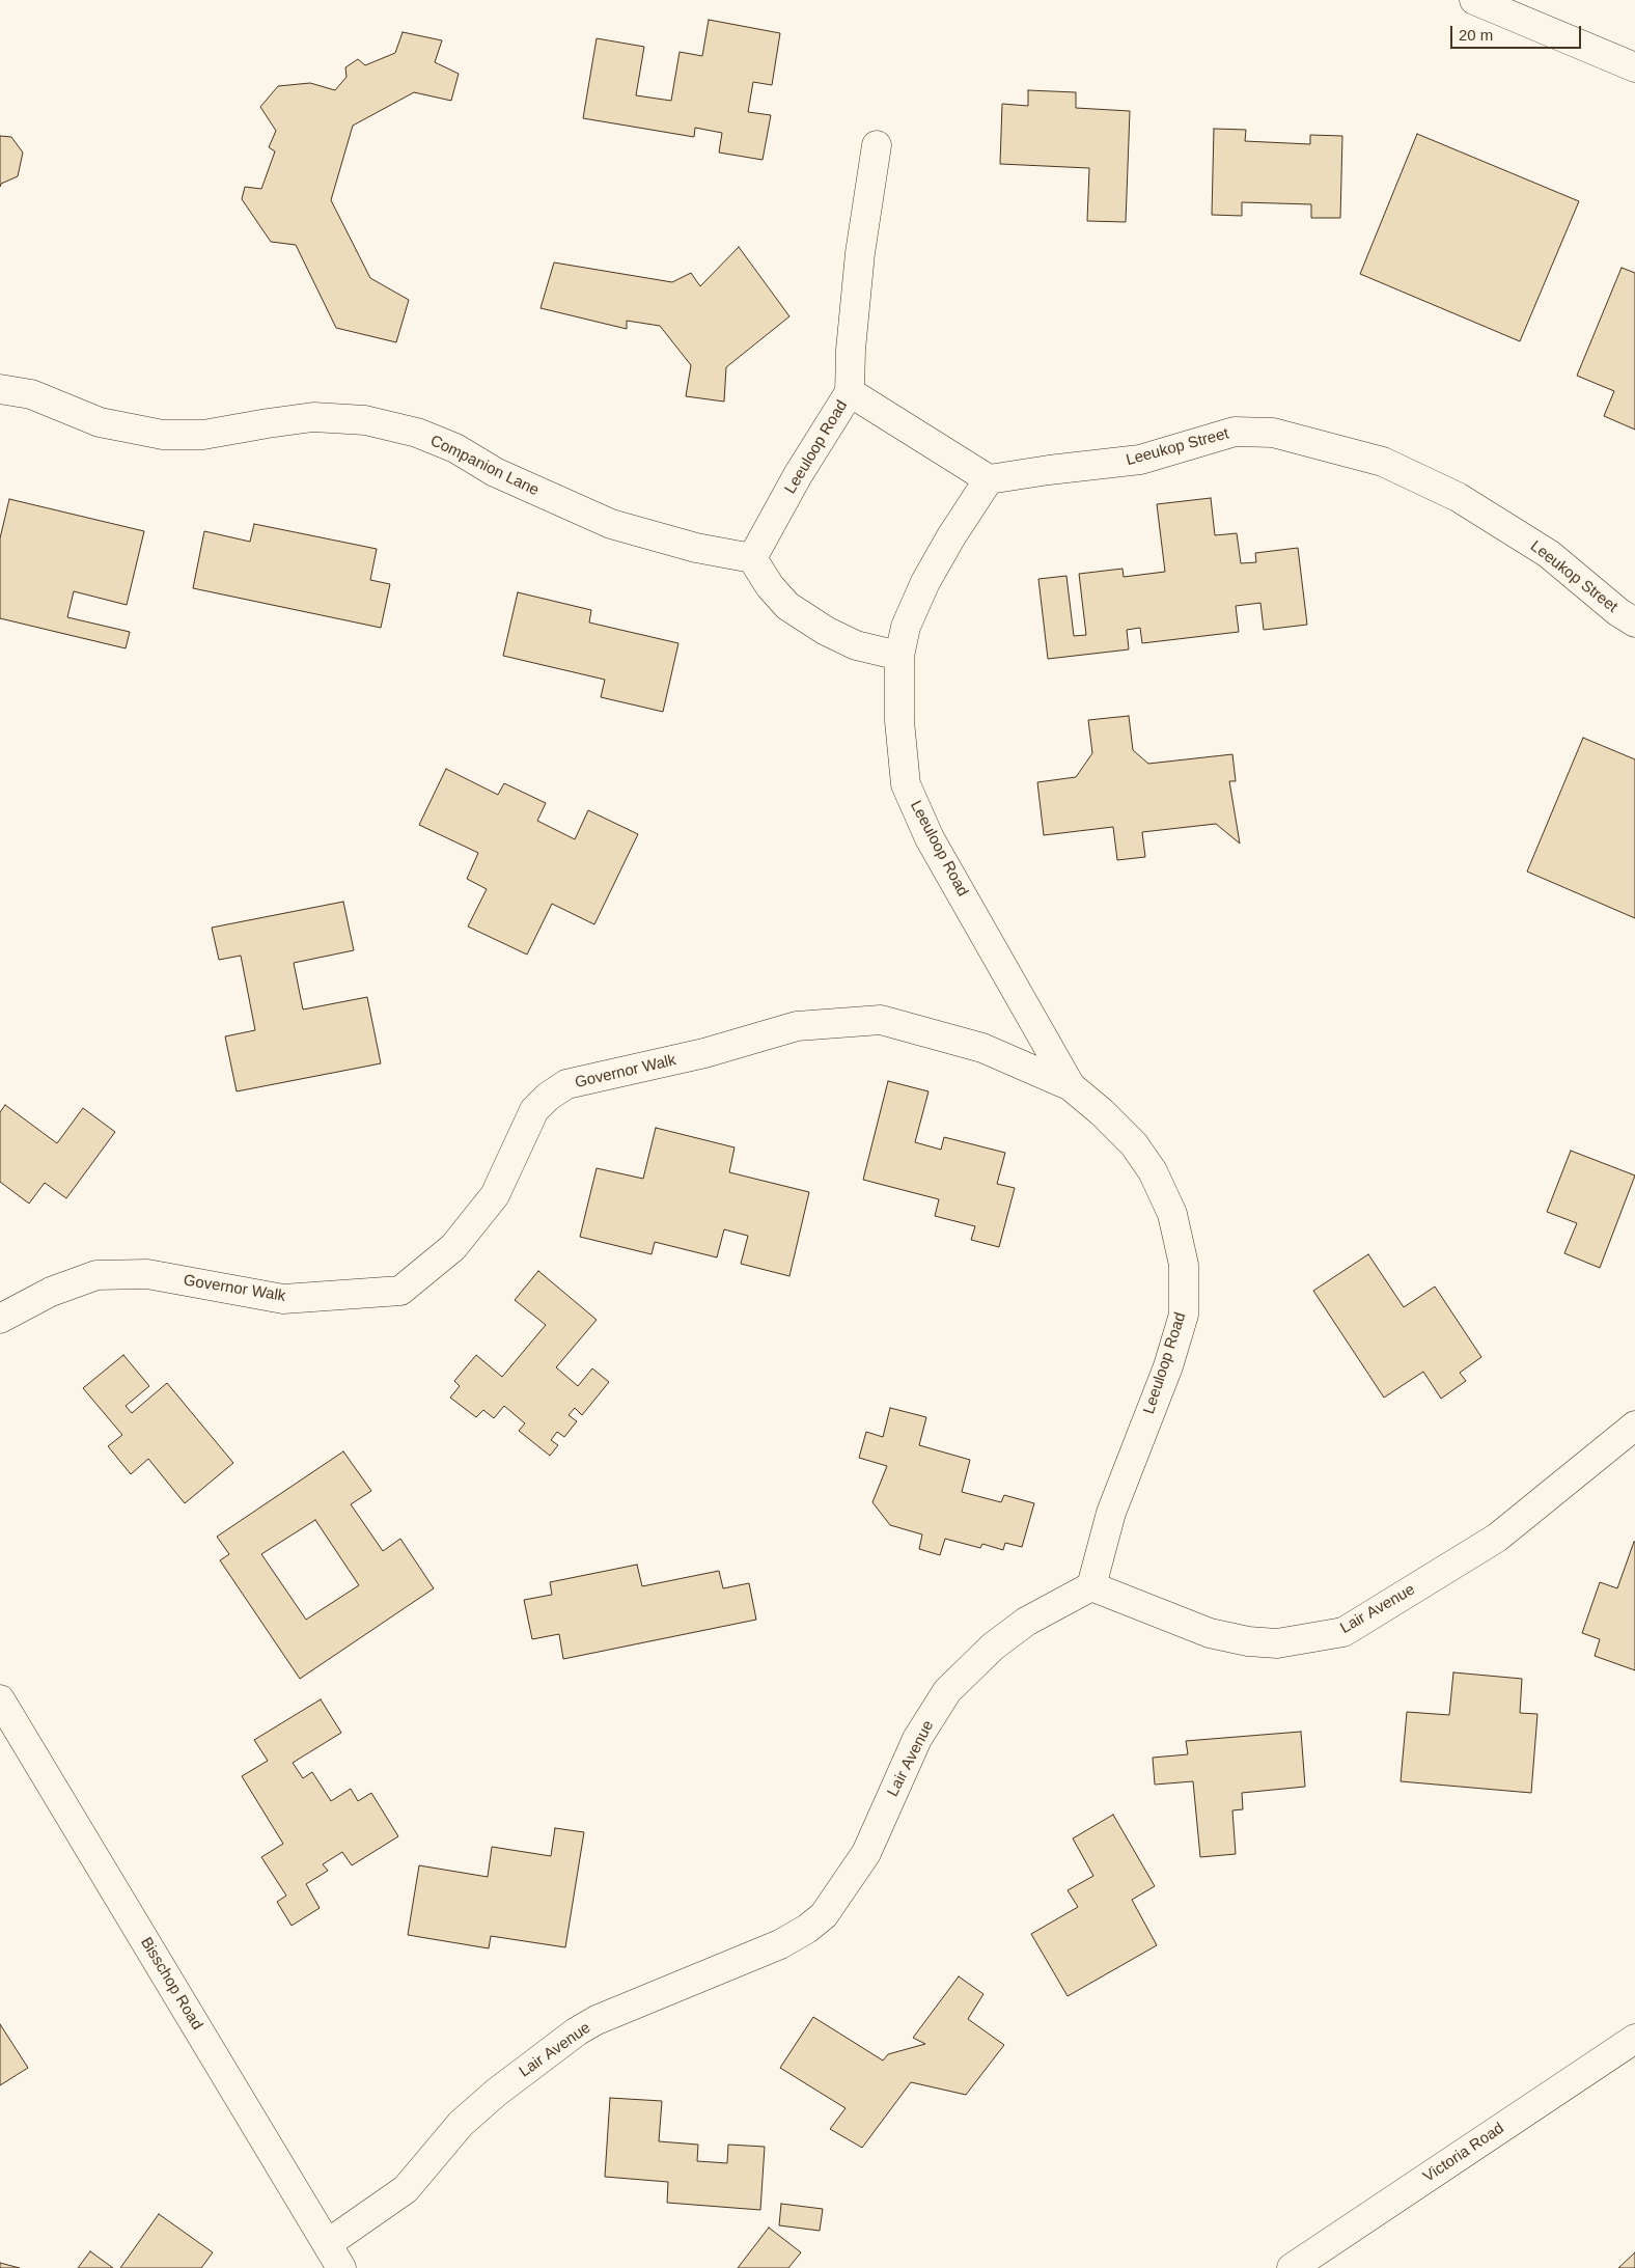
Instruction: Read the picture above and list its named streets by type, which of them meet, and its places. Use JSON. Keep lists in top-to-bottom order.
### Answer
{
  "streets": {
    "street": [
      "Leeuloop Road",
      "Leeukop Street",
      "Companion Lane",
      "Governor Walk",
      "Lair Avenue",
      "Bisschop Road",
      "Victoria Road"
    ]
  },
  "crossings": [
    ["Leeuloop Road", "Leeukop Street"],
    ["Leeuloop Road", "Companion Lane"],
    ["Leeuloop Road", "Governor Walk"],
    ["Leeuloop Road", "Lair Avenue"],
    ["Lair Avenue", "Bisschop Road"]
  ],
  "scale_bar": "20 m"
}
